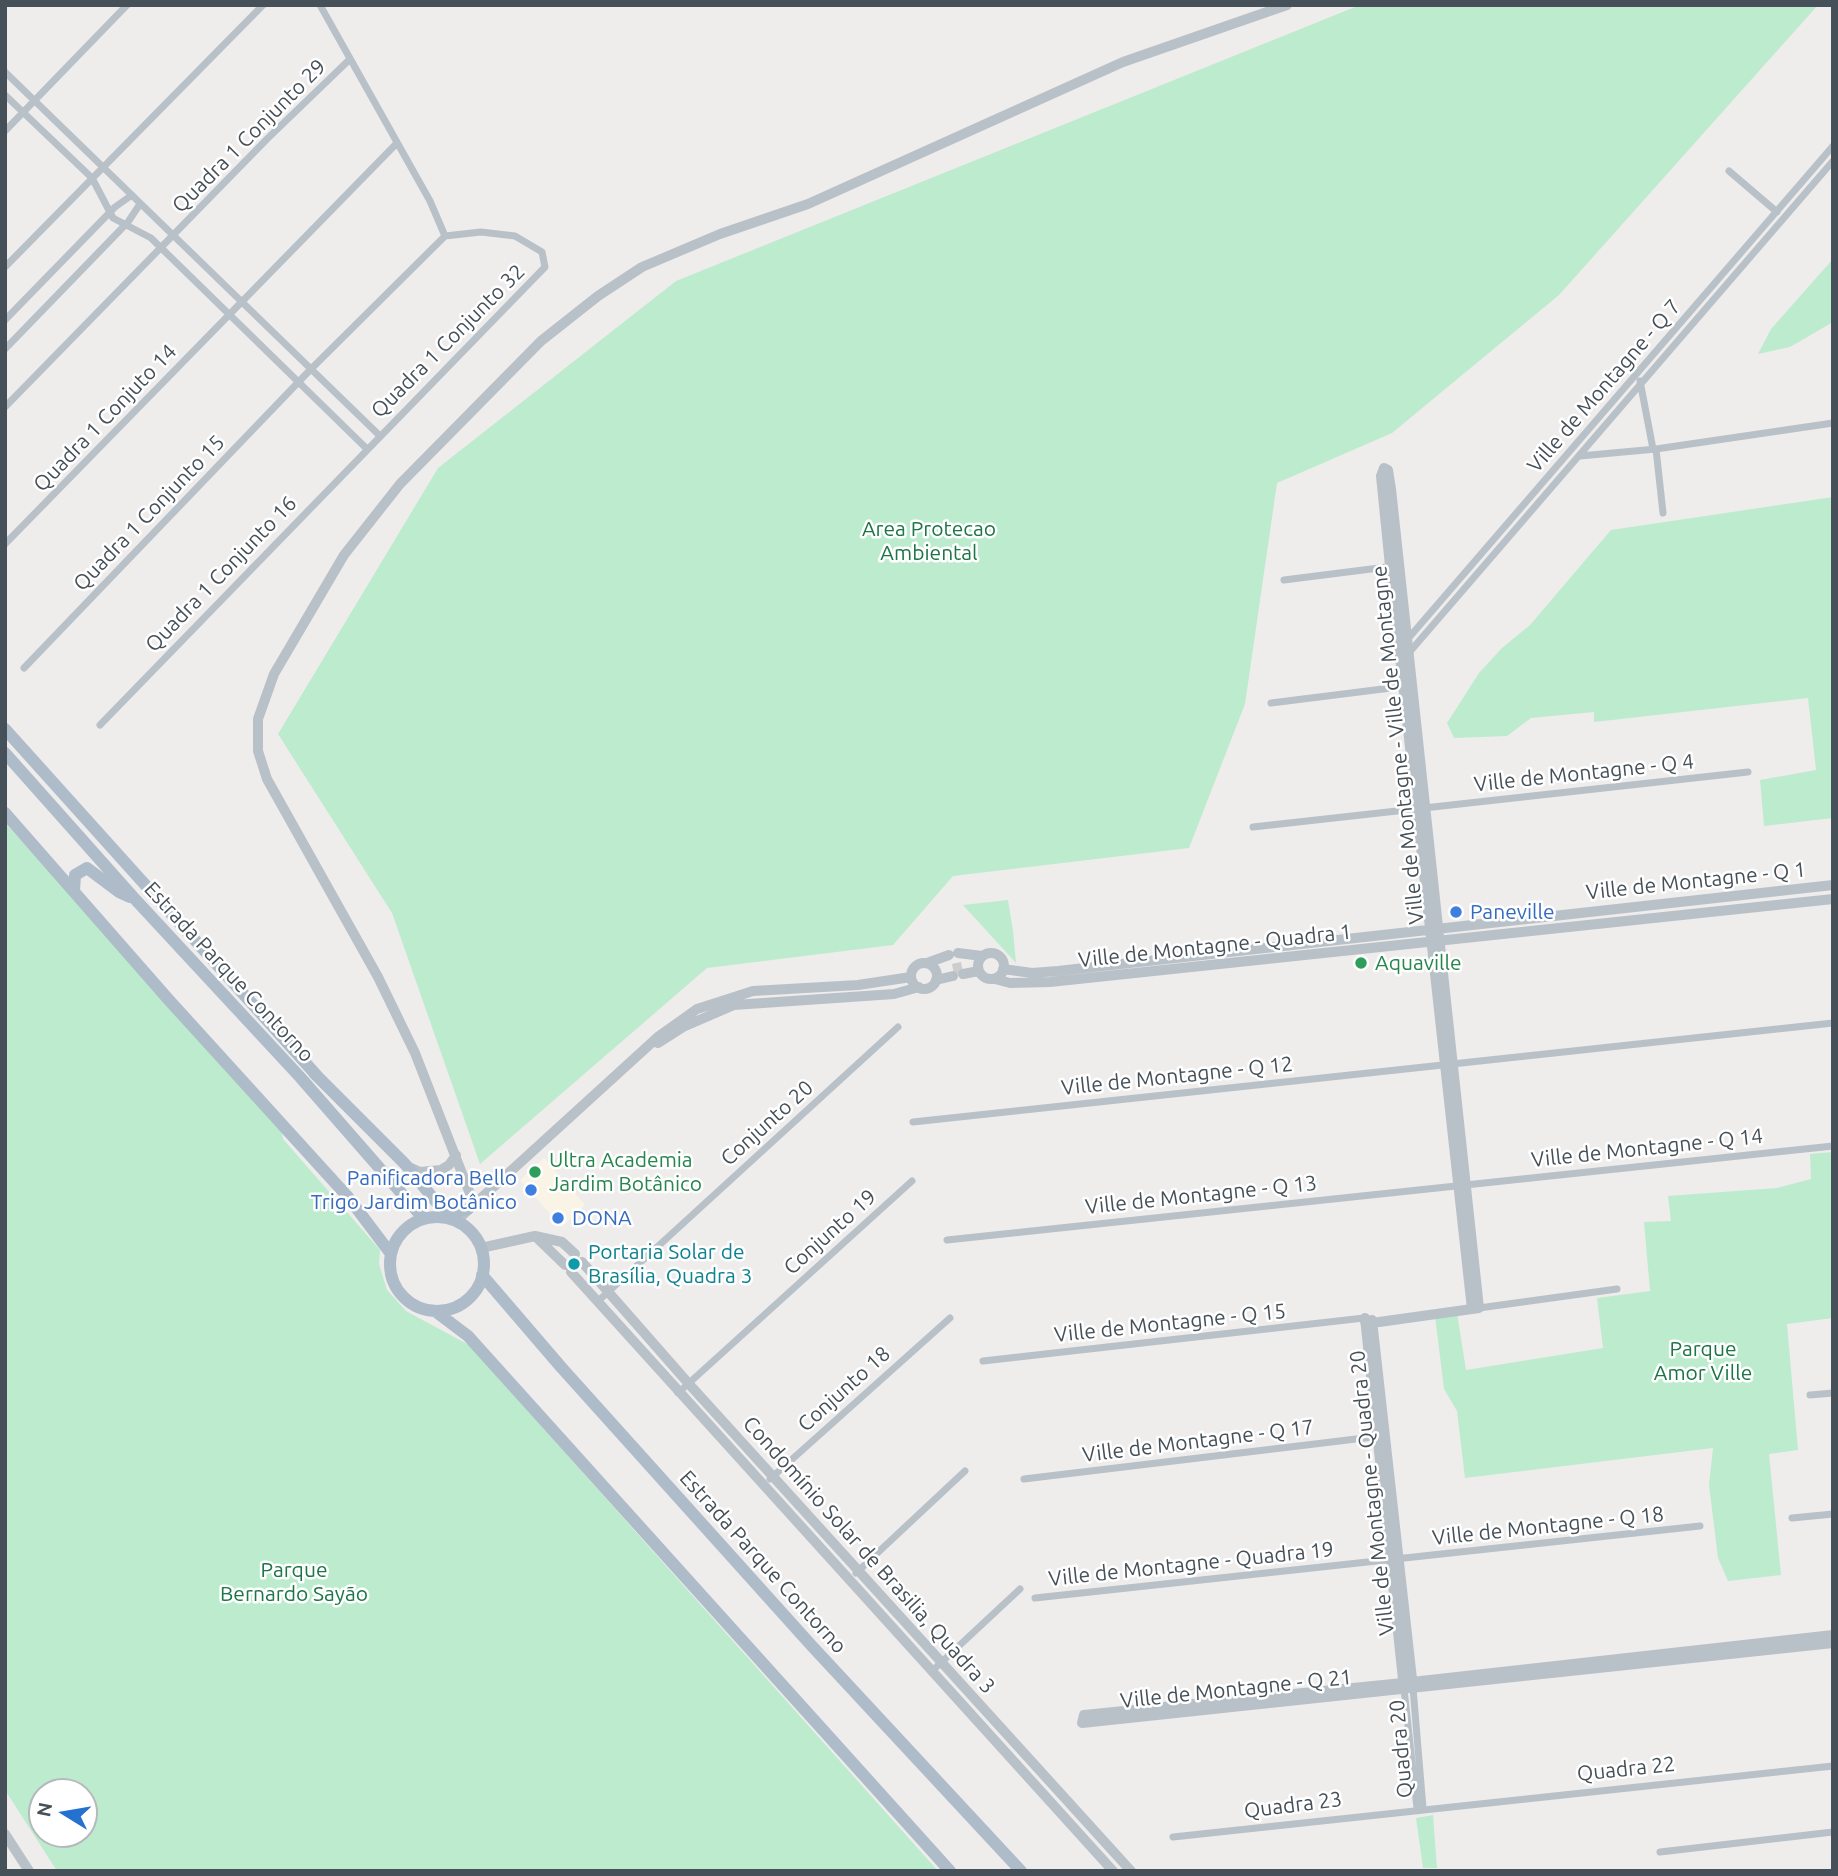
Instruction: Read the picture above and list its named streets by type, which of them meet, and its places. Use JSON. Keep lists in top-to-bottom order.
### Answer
{
  "streets": {
    "main road": ["Estrada Parque Contorno"],
    "street": [
      "Quadra 1 Conjunto 29",
      "Quadra 1 Conjunto 32",
      "Ville de Montagne - Q 7",
      "Quadra 1 Conjuto 14",
      "Quadra 1 Conjunto 15",
      "Quadra 1 Conjunto 16",
      "Ville de Montagne - Ville de Montagne",
      "Ville de Montagne - Q 4",
      "Ville de Montagne - Q 1",
      "Ville de Montagne - Quadra 1",
      "Ville de Montagne - Q 12",
      "Conjunto 20",
      "Ville de Montagne - Q 14",
      "Ville de Montagne - Q 13",
      "Conjunto 19",
      "Ville de Montagne - Q 15",
      "Conjunto 18",
      "Ville de Montagne - Q 17",
      "Ville de Montagne - Quadra 20",
      "Ville de Montagne - Q 18",
      "Condomínio Solar de Brasilia, Quadra 3",
      "Ville de Montagne - Quadra 19",
      "Ville de Montagne - Q 21",
      "Quadra 20",
      "Quadra 22",
      "Quadra 23"
    ]
  },
  "crossings": [
    ["Quadra 1 Conjunto 32", "Quadra 1 Conjunto 15"],
    ["Quadra 1 Conjunto 32", "Quadra 1 Conjunto 16"],
    ["Ville de Montagne - Q 7", "Ville de Montagne - Ville de Montagne"],
    ["Ville de Montagne - Ville de Montagne", "Ville de Montagne - Q 4"],
    ["Ville de Montagne - Ville de Montagne", "Ville de Montagne - Q 1"],
    ["Ville de Montagne - Ville de Montagne", "Ville de Montagne - Quadra 1"],
    ["Ville de Montagne - Ville de Montagne", "Ville de Montagne - Q 12"],
    ["Ville de Montagne - Ville de Montagne", "Ville de Montagne - Q 14"],
    ["Ville de Montagne - Ville de Montagne", "Ville de Montagne - Q 13"],
    ["Ville de Montagne - Ville de Montagne", "Ville de Montagne - Quadra 20"],
    ["Ville de Montagne - Q 1", "Ville de Montagne - Quadra 1"],
    ["Conjunto 20", "Condomínio Solar de Brasilia, Quadra 3"],
    ["Ville de Montagne - Q 14", "Ville de Montagne - Q 13"],
    ["Conjunto 19", "Condomínio Solar de Brasilia, Quadra 3"],
    ["Ville de Montagne - Q 15", "Ville de Montagne - Quadra 20"],
    ["Conjunto 18", "Condomínio Solar de Brasilia, Quadra 3"],
    ["Ville de Montagne - Q 17", "Ville de Montagne - Quadra 20"],
    ["Ville de Montagne - Quadra 20", "Ville de Montagne - Q 18"],
    ["Ville de Montagne - Quadra 20", "Ville de Montagne - Quadra 19"],
    ["Ville de Montagne - Quadra 20", "Ville de Montagne - Q 21"],
    ["Ville de Montagne - Quadra 20", "Quadra 20"],
    ["Ville de Montagne - Q 18", "Ville de Montagne - Quadra 19"],
    ["Ville de Montagne - Q 21", "Quadra 20"],
    ["Quadra 20", "Quadra 22"],
    ["Quadra 20", "Quadra 23"],
    ["Quadra 22", "Quadra 23"]
  ],
  "parks": ["Area Protecao Ambiental", "Parque Amor Ville", "Parque Bernardo Sayão"],
  "places": [
    "Paneville",
    "Aquaville",
    "Ultra Academia Jardim Botânico",
    "Panificadora Bello Trigo Jardim Botânico",
    "DONA",
    "Portaria Solar de Brasília, Quadra 3"
  ],
  "north": "left"
}
